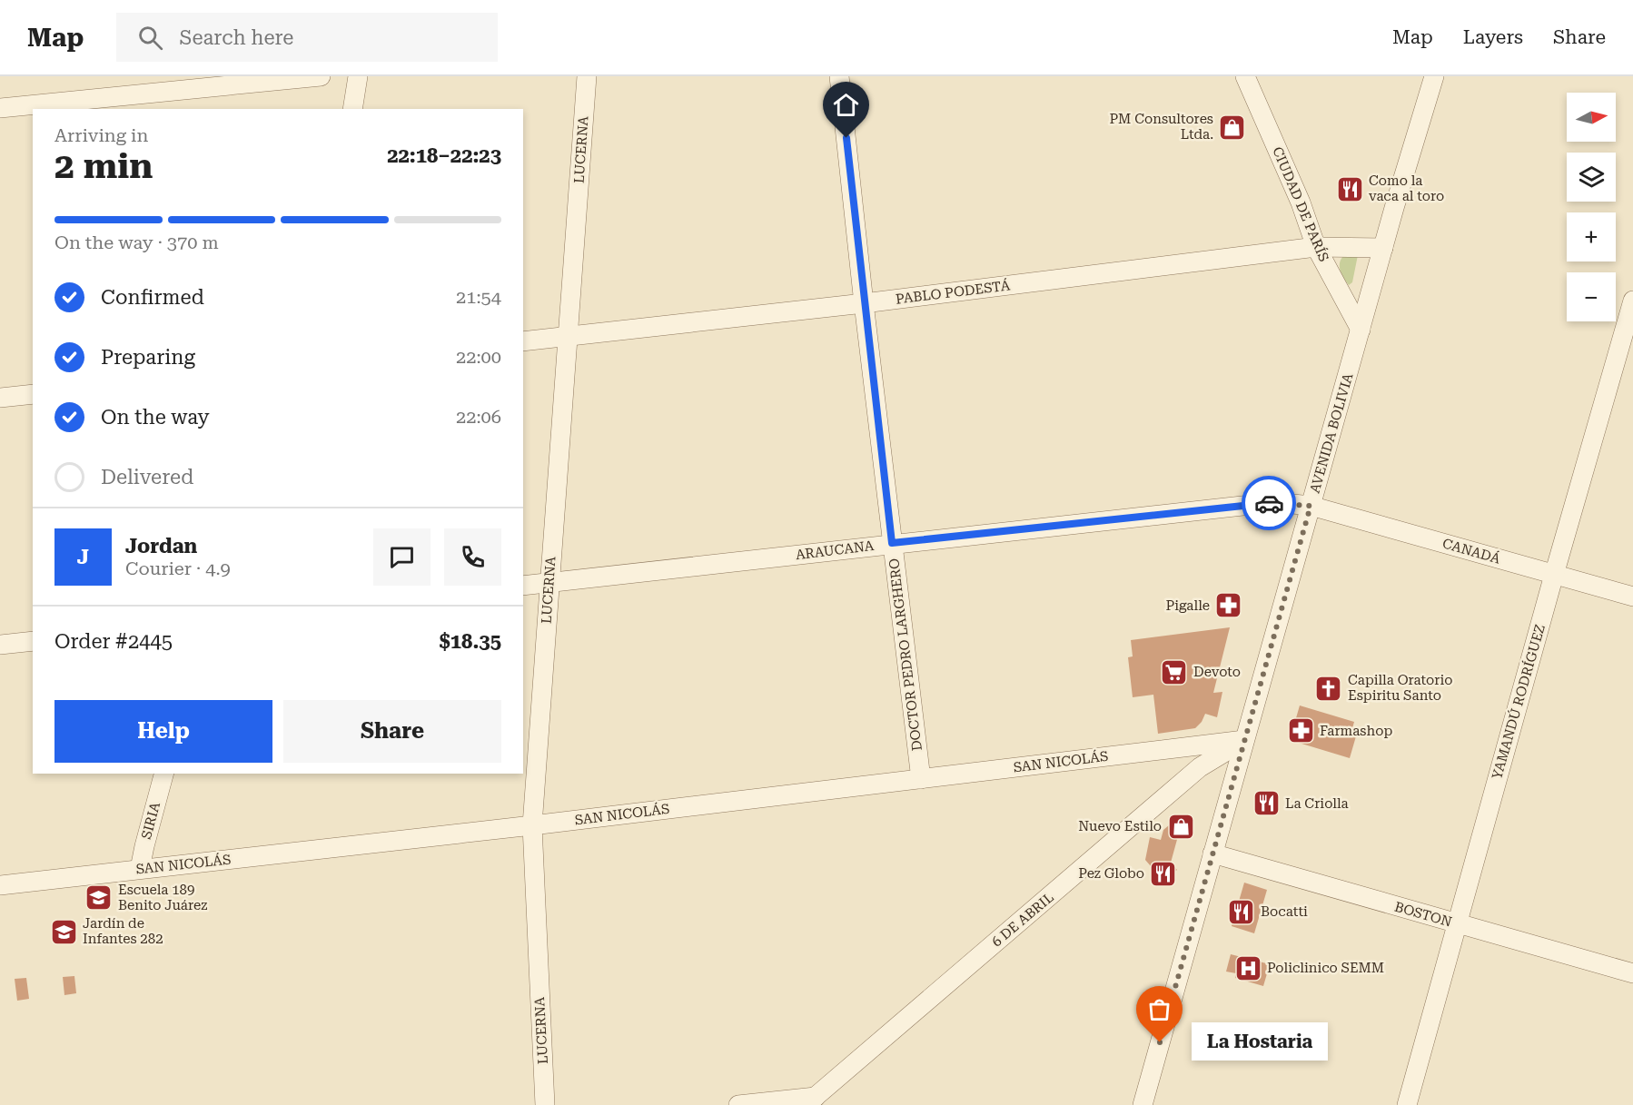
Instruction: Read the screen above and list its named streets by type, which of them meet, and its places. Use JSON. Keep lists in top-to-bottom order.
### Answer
{
  "streets": {
    "street": [
      "LUCERNA",
      "CIUDAD DE PARÍS",
      "PABLO PODESTÁ",
      "AVENIDA BOLIVIA",
      "ARAUCANA",
      "CANADÁ",
      "DOCTOR PEDRO LARGHERO",
      "YAMANDÚ RODRÍGUEZ",
      "SAN NICOLÁS",
      "SIRIA",
      "BOSTON",
      "6 DE ABRIL"
    ]
  },
  "crossings": [
    ["LUCERNA", "PABLO PODESTÁ"],
    ["LUCERNA", "ARAUCANA"],
    ["LUCERNA", "SAN NICOLÁS"],
    ["CIUDAD DE PARÍS", "PABLO PODESTÁ"],
    ["CIUDAD DE PARÍS", "AVENIDA BOLIVIA"],
    ["PABLO PODESTÁ", "AVENIDA BOLIVIA"],
    ["PABLO PODESTÁ", "DOCTOR PEDRO LARGHERO"],
    ["AVENIDA BOLIVIA", "ARAUCANA"],
    ["AVENIDA BOLIVIA", "CANADÁ"],
    ["AVENIDA BOLIVIA", "SAN NICOLÁS"],
    ["AVENIDA BOLIVIA", "BOSTON"],
    ["AVENIDA BOLIVIA", "6 DE ABRIL"],
    ["ARAUCANA", "CANADÁ"],
    ["ARAUCANA", "DOCTOR PEDRO LARGHERO"],
    ["CANADÁ", "YAMANDÚ RODRÍGUEZ"],
    ["DOCTOR PEDRO LARGHERO", "SAN NICOLÁS"],
    ["YAMANDÚ RODRÍGUEZ", "BOSTON"],
    ["SAN NICOLÁS", "SIRIA"],
    ["SAN NICOLÁS", "6 DE ABRIL"]
  ],
  "places": {
    "shop": ["PM Consultores Ltda.", "Nuevo Estilo"],
    "restaurant": [
      "Como la vaca al toro",
      "La Criolla",
      "Pez Globo",
      "Bocatti"
    ],
    "pharmacy": ["Pigalle", "Farmashop"],
    "supermarket": ["Devoto"],
    "church": ["Capilla Oratorio Espiritu Santo"],
    "school or university": ["Escuela 189 Benito Juárez", "Jardín de Infantes 282"],
    "hospital": ["Policlinico SEMM"],
    "other": ["La Hostaria"]
  },
  "north": "right",
  "page": {
    "header": "Map",
    "search": "Search here",
    "nav": ["Map", "Layers", "Share"],
    "map_buttons": ["+", "−"],
    "heading": ["2 min", "Arriving in", "22:18–22:23"],
    "panel": [
      "Jordan",
      "Courier · 4.9",
      "Order #2445",
      "$18.35"
    ],
    "bar": "On the way · 370 m",
    "list": [
      ["Confirmed", "21:54"],
      ["Preparing", "22:00"],
      ["On the way", "22:06"],
      "Delivered"
    ],
    "round": "J",
    "buttons": ["Help", "Share"],
    "bubble": "La Hostaria"
  }
}
